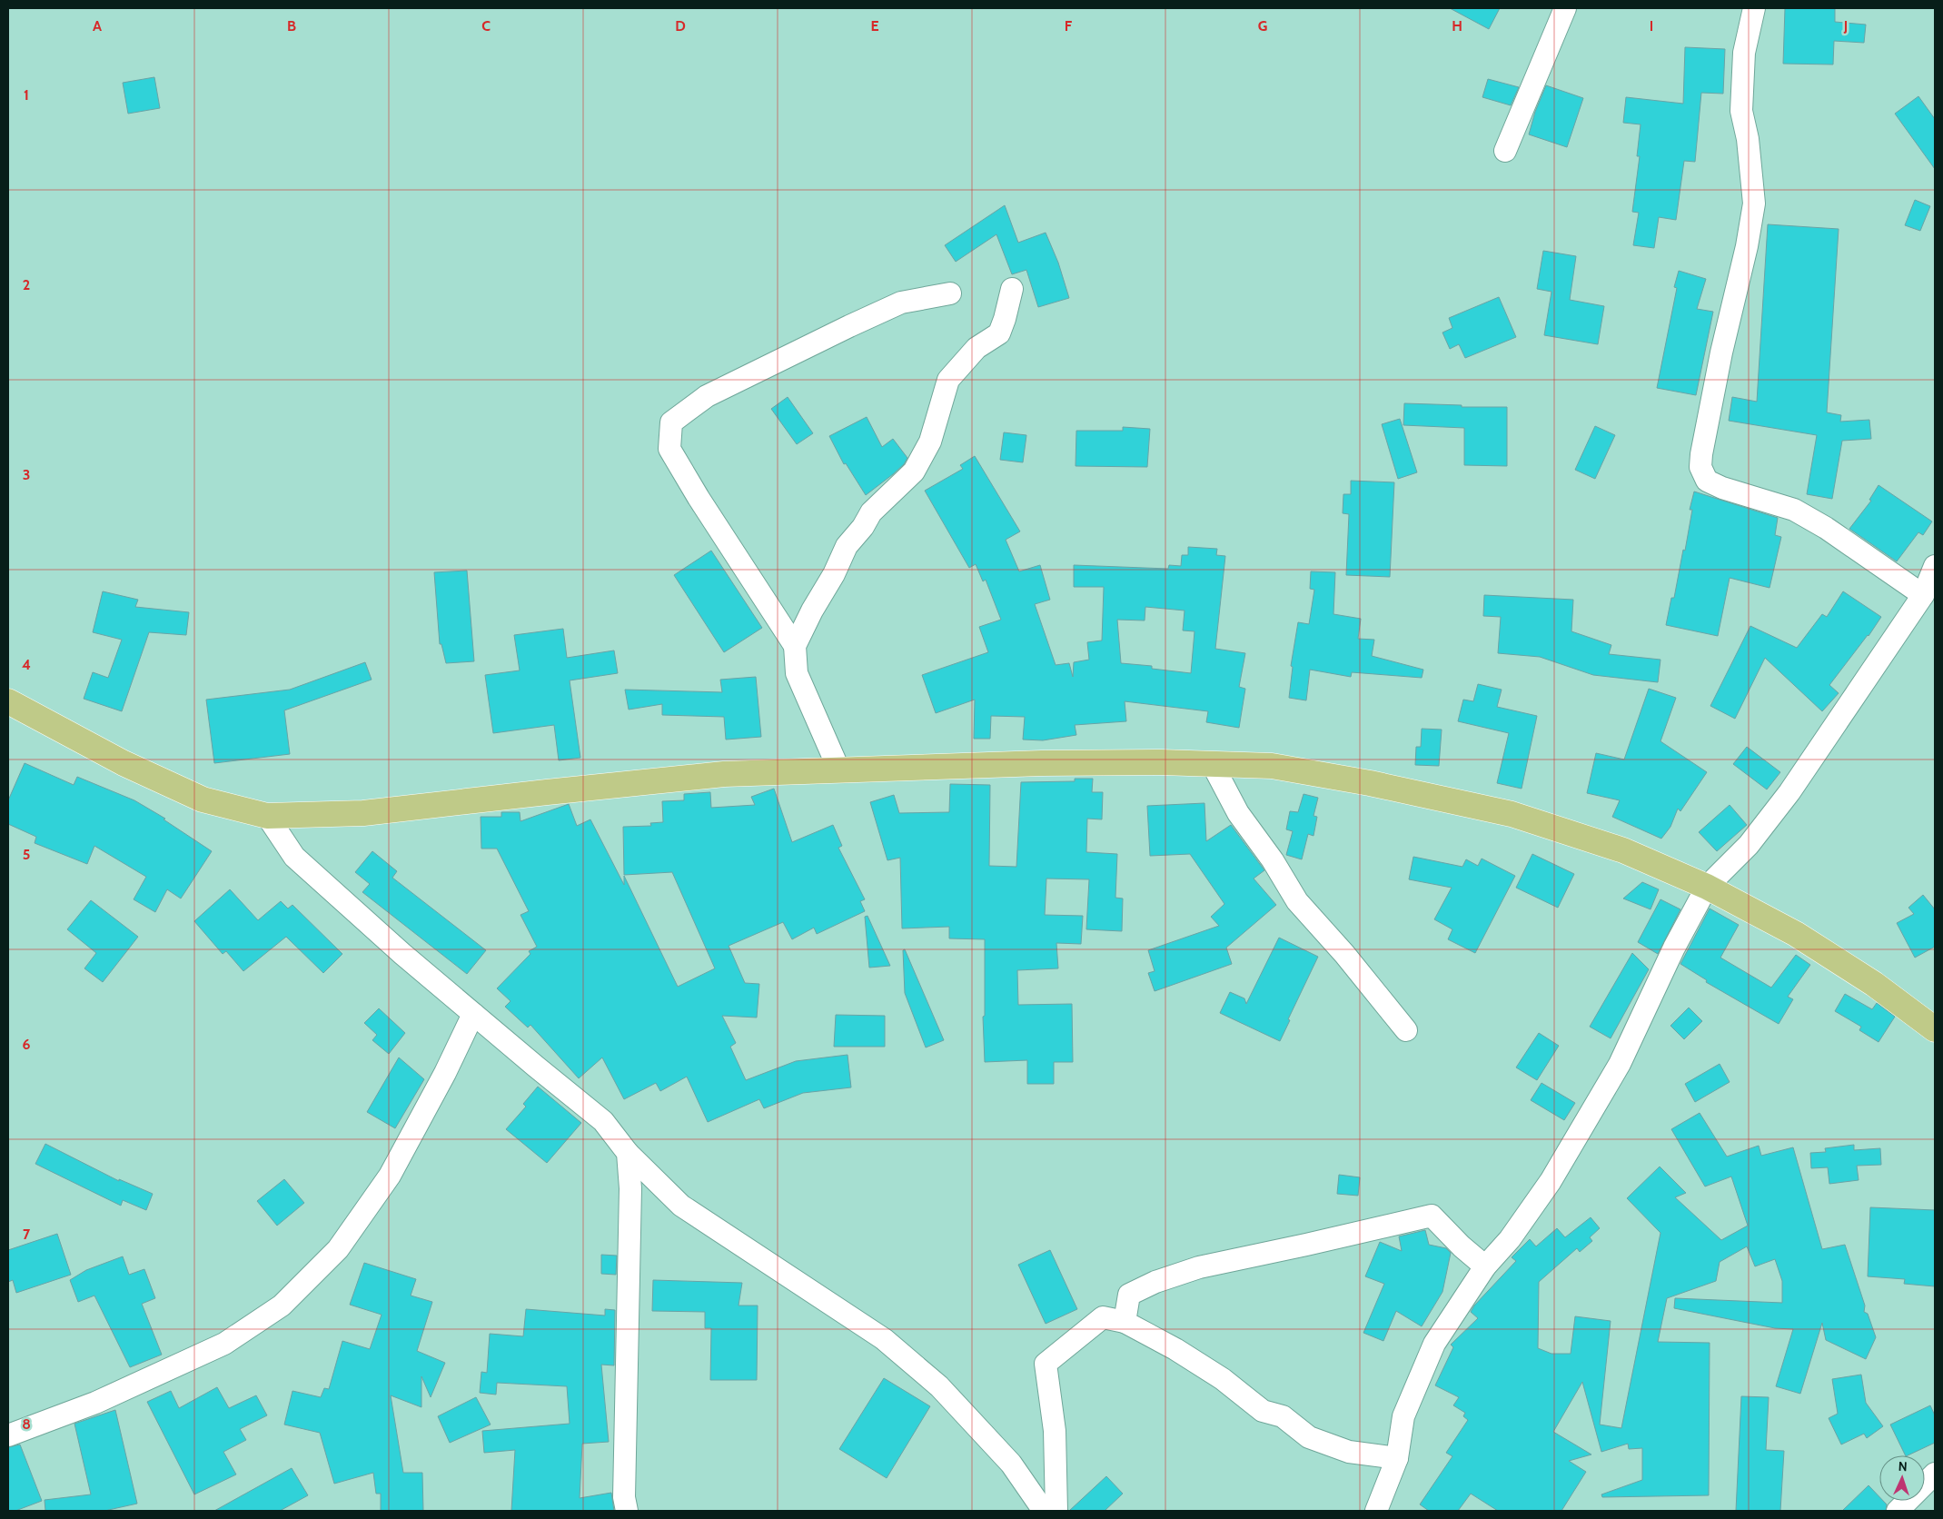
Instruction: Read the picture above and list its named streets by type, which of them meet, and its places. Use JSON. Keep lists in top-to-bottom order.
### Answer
{
  "north": "top",
  "grid": {
    "columns": [
      "A",
      "B",
      "C",
      "D",
      "E",
      "F",
      "G",
      "H",
      "I",
      "J"
    ],
    "rows": [
      "1",
      "2",
      "3",
      "4",
      "5",
      "6",
      "7",
      "8"
    ]
  }
}
